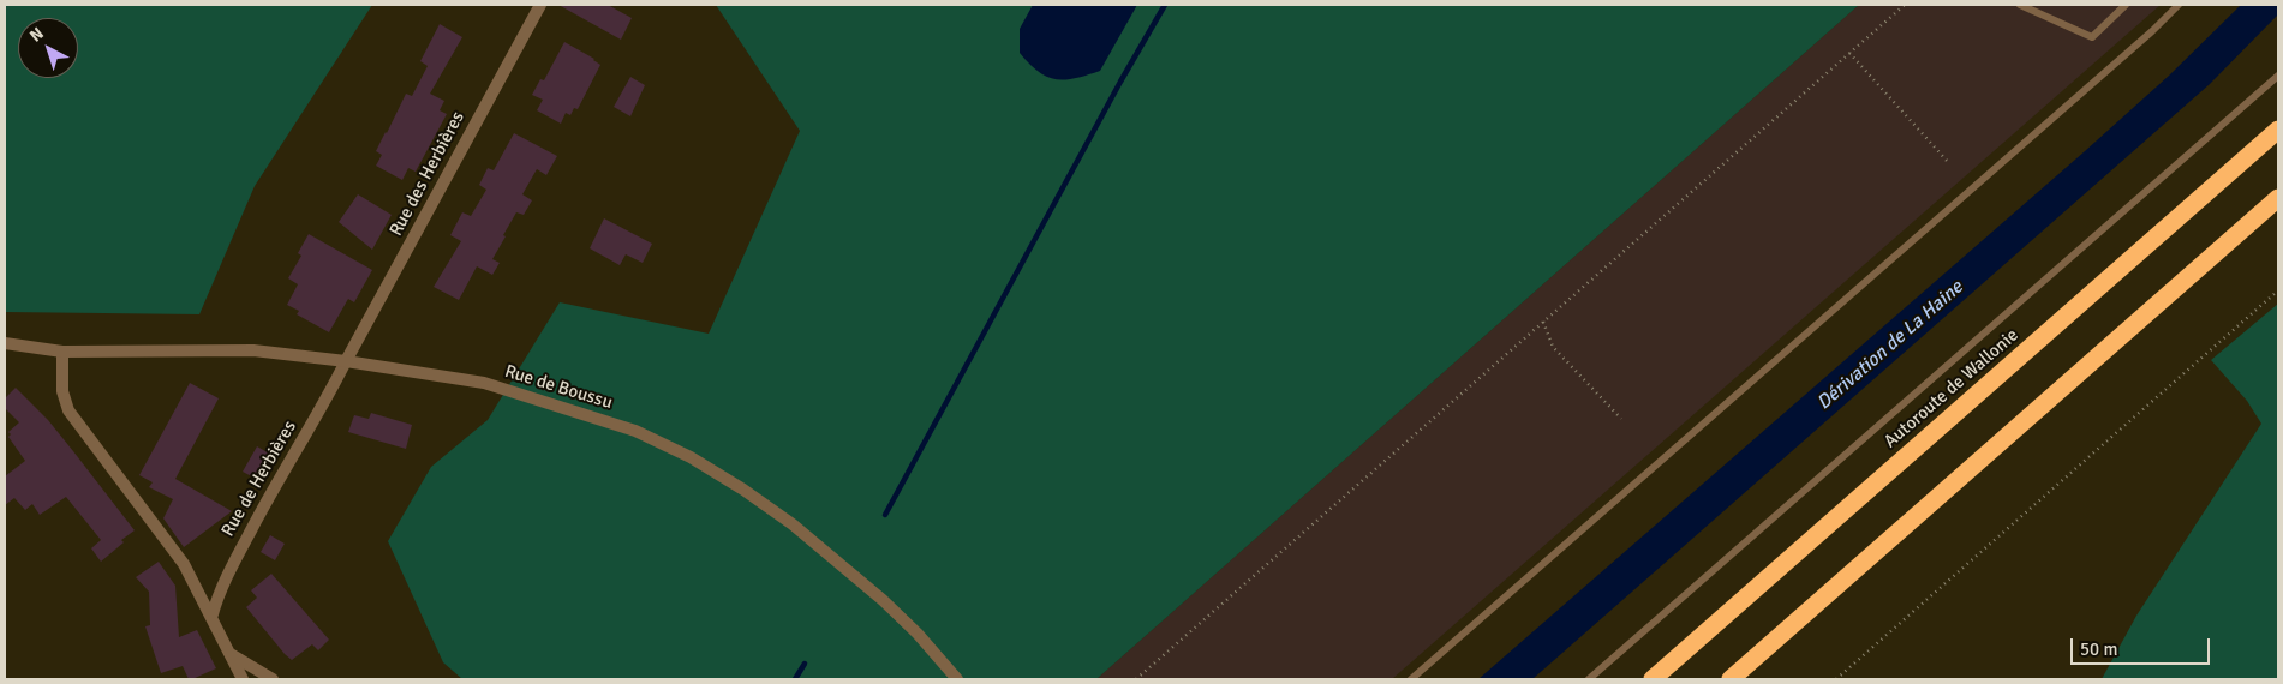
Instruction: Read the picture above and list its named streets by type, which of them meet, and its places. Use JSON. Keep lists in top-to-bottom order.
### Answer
{
  "streets": {
    "highway": ["Autoroute de Wallonie"],
    "street": ["Rue des Herbières", "Rue de Boussu", "Rue de Herbières"]
  },
  "crossings": [
    ["Rue des Herbières", "Rue de Boussu"],
    ["Rue des Herbières", "Rue de Herbières"],
    ["Rue de Boussu", "Rue de Herbières"]
  ],
  "water": ["Dérivation de La Haine"],
  "scale_bar": "50 m",
  "north": "top left"
}
